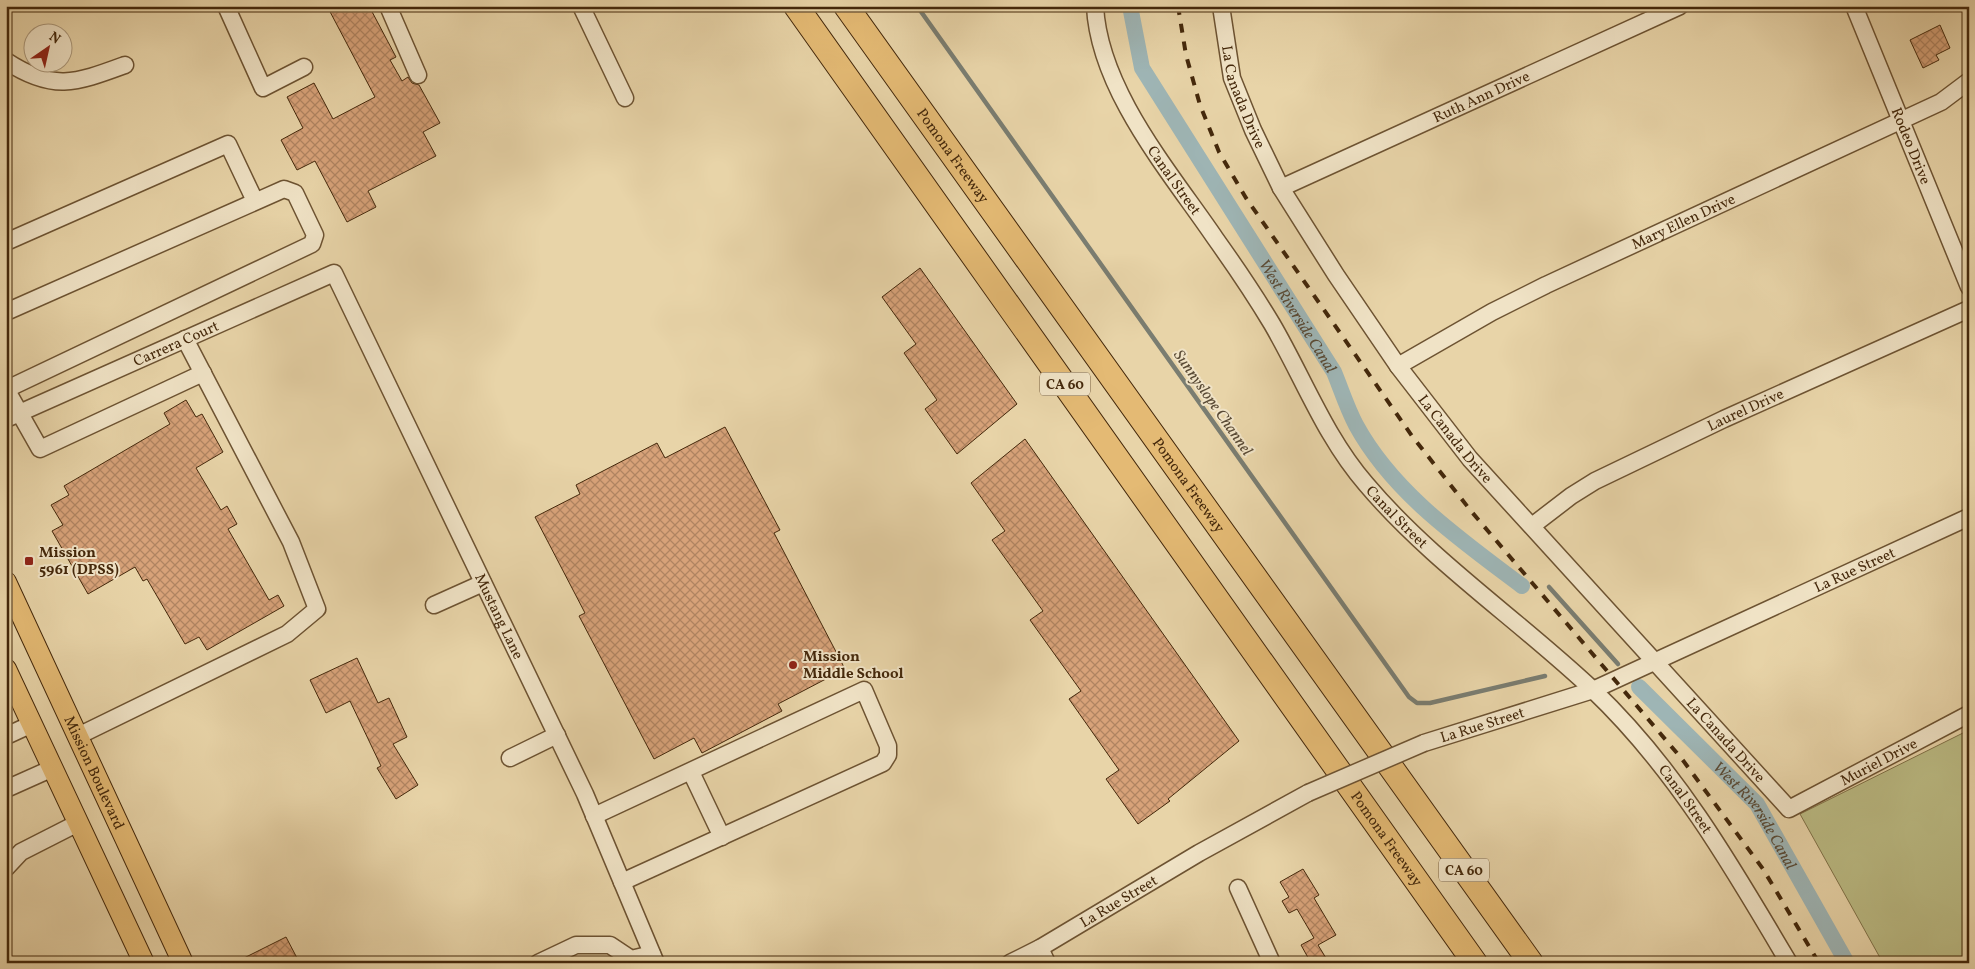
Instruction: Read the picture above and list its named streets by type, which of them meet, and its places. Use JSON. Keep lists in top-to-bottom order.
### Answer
{
  "streets": {
    "highway": ["Pomona Freeway", "CA 60"],
    "main road": ["Mission Boulevard"],
    "street": [
      "La Canada Drive",
      "Ruth Ann Drive",
      "Rodeo Drive",
      "Canal Street",
      "Mary Ellen Drive",
      "Carrera Court",
      "Laurel Drive",
      "La Rue Street",
      "Mustang Lane",
      "Muriel Drive"
    ]
  },
  "crossings": [
    ["La Canada Drive", "Ruth Ann Drive"],
    ["La Canada Drive", "Mary Ellen Drive"],
    ["La Canada Drive", "Laurel Drive"],
    ["La Canada Drive", "La Rue Street"],
    ["La Canada Drive", "Muriel Drive"],
    ["Rodeo Drive", "Mary Ellen Drive"],
    ["Canal Street", "La Rue Street"],
    ["Carrera Court", "Mustang Lane"]
  ],
  "water": ["West Riverside Canal", "Sunnyslope Channel"],
  "places": {
    "transit": ["Mission 5961 (DPSS)"],
    "other": ["Mission Middle School"]
  },
  "north": "top right"
}
